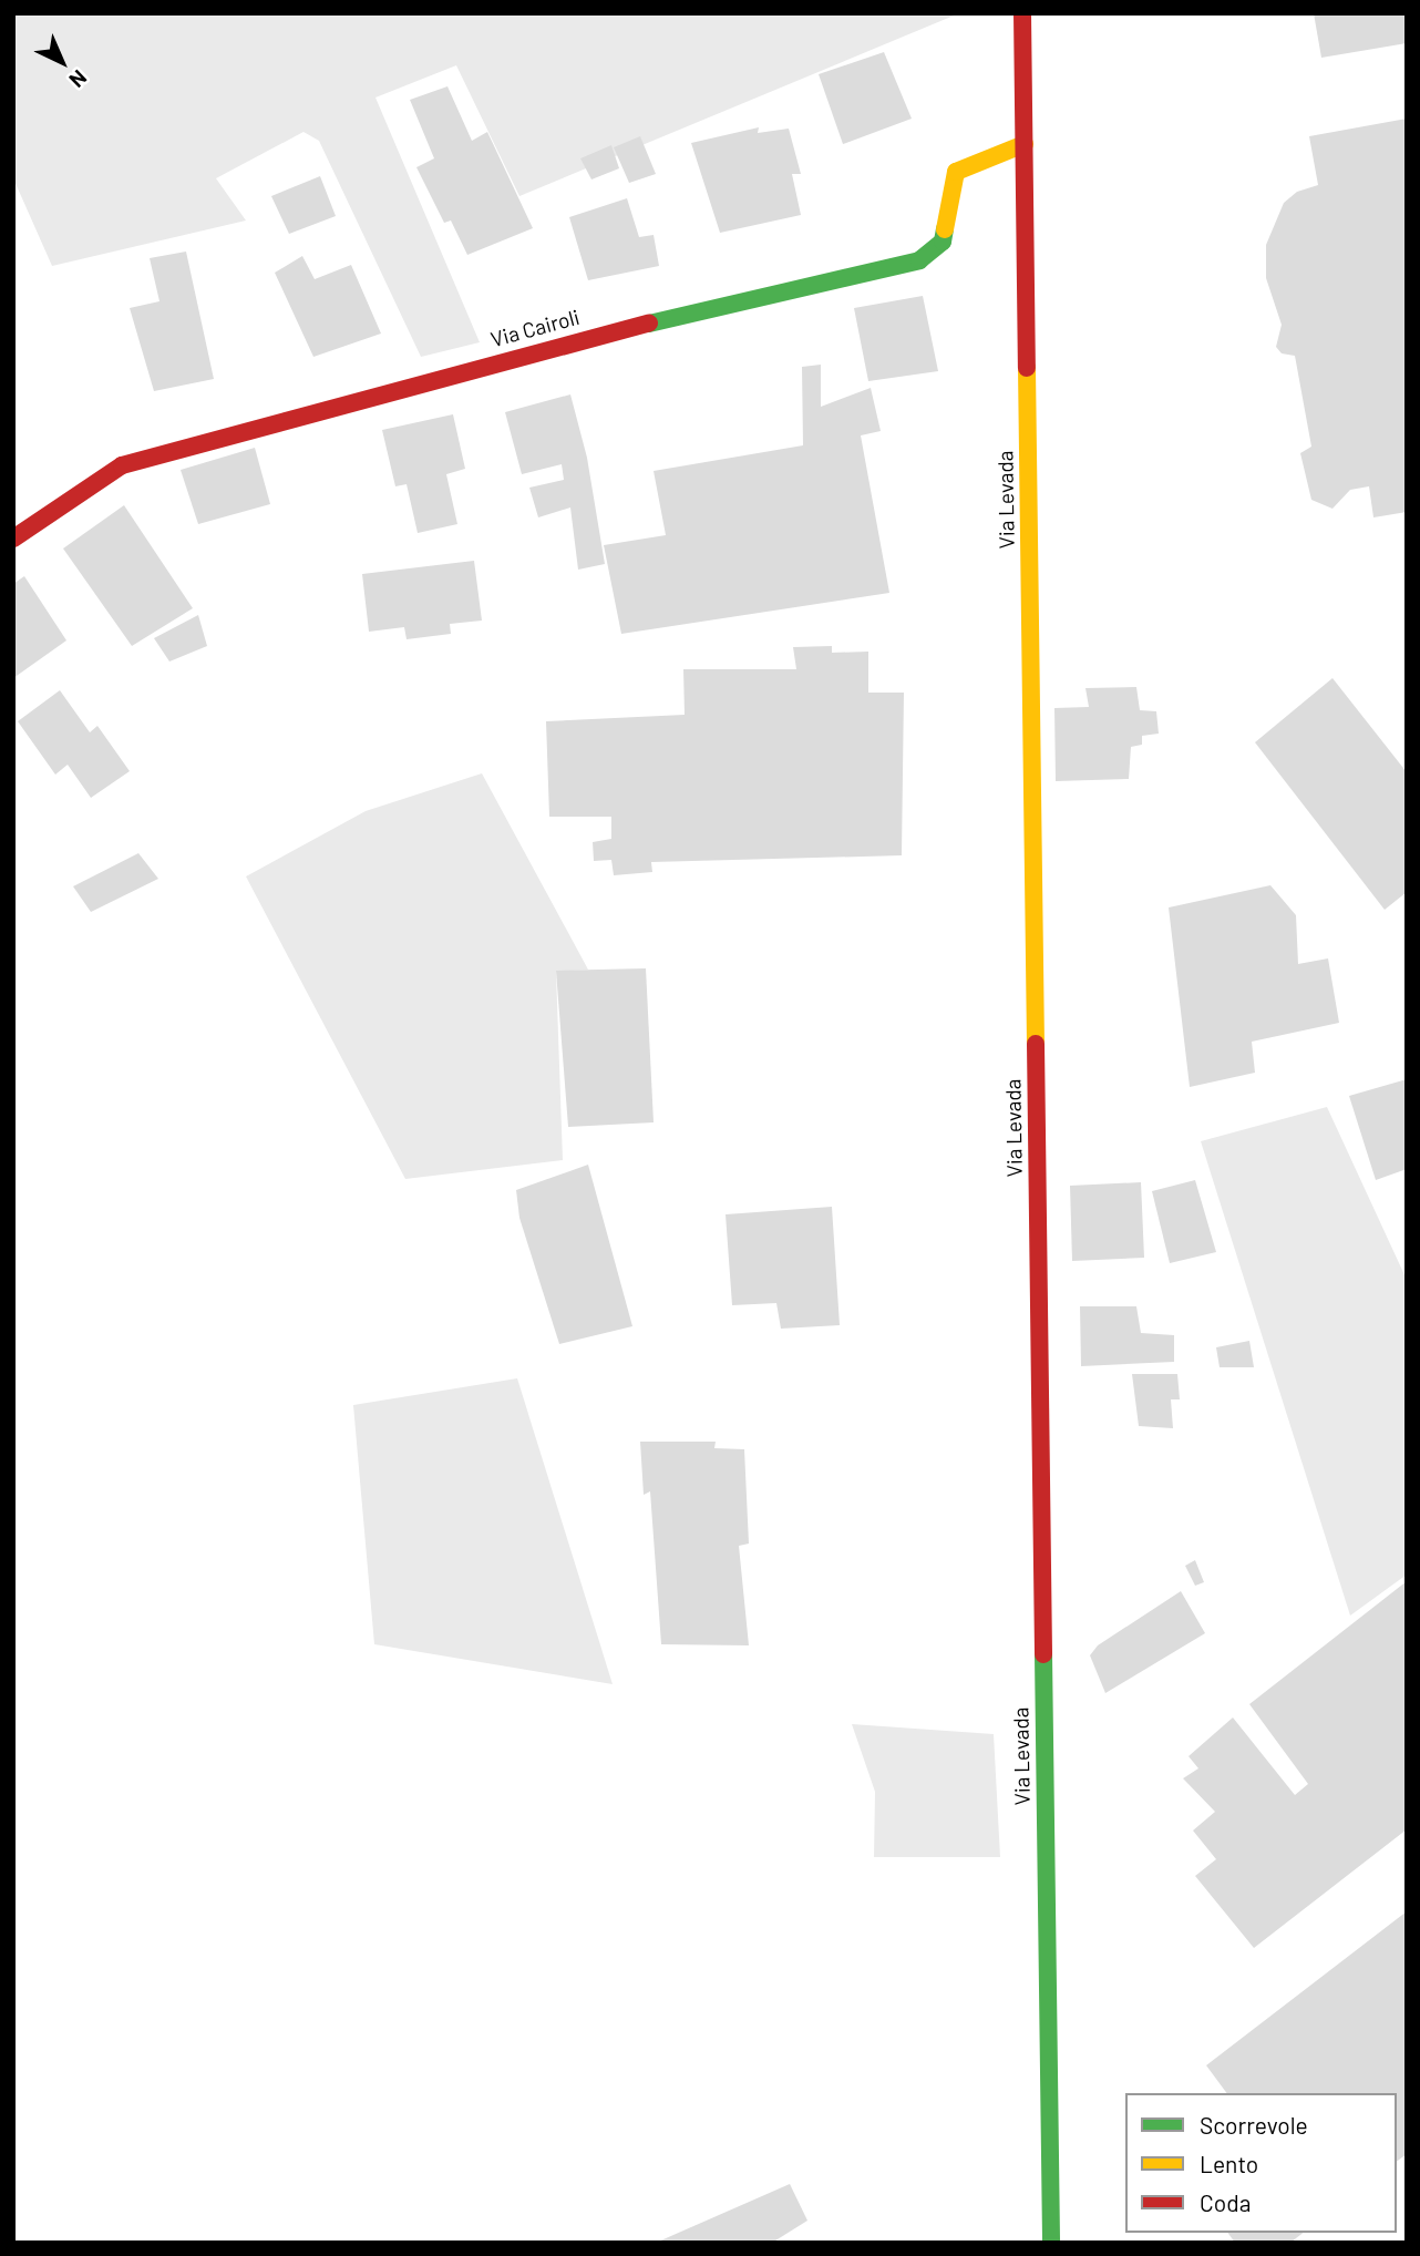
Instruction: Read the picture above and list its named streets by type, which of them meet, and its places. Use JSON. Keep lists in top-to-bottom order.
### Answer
{
  "streets": {
    "main road": ["Via Cairoli", "Via Levada"]
  },
  "crossings": [
    ["Via Cairoli", "Via Levada"]
  ],
  "legend": ["Scorrevole", "Lento", "Coda"],
  "north": "bottom right"
}
